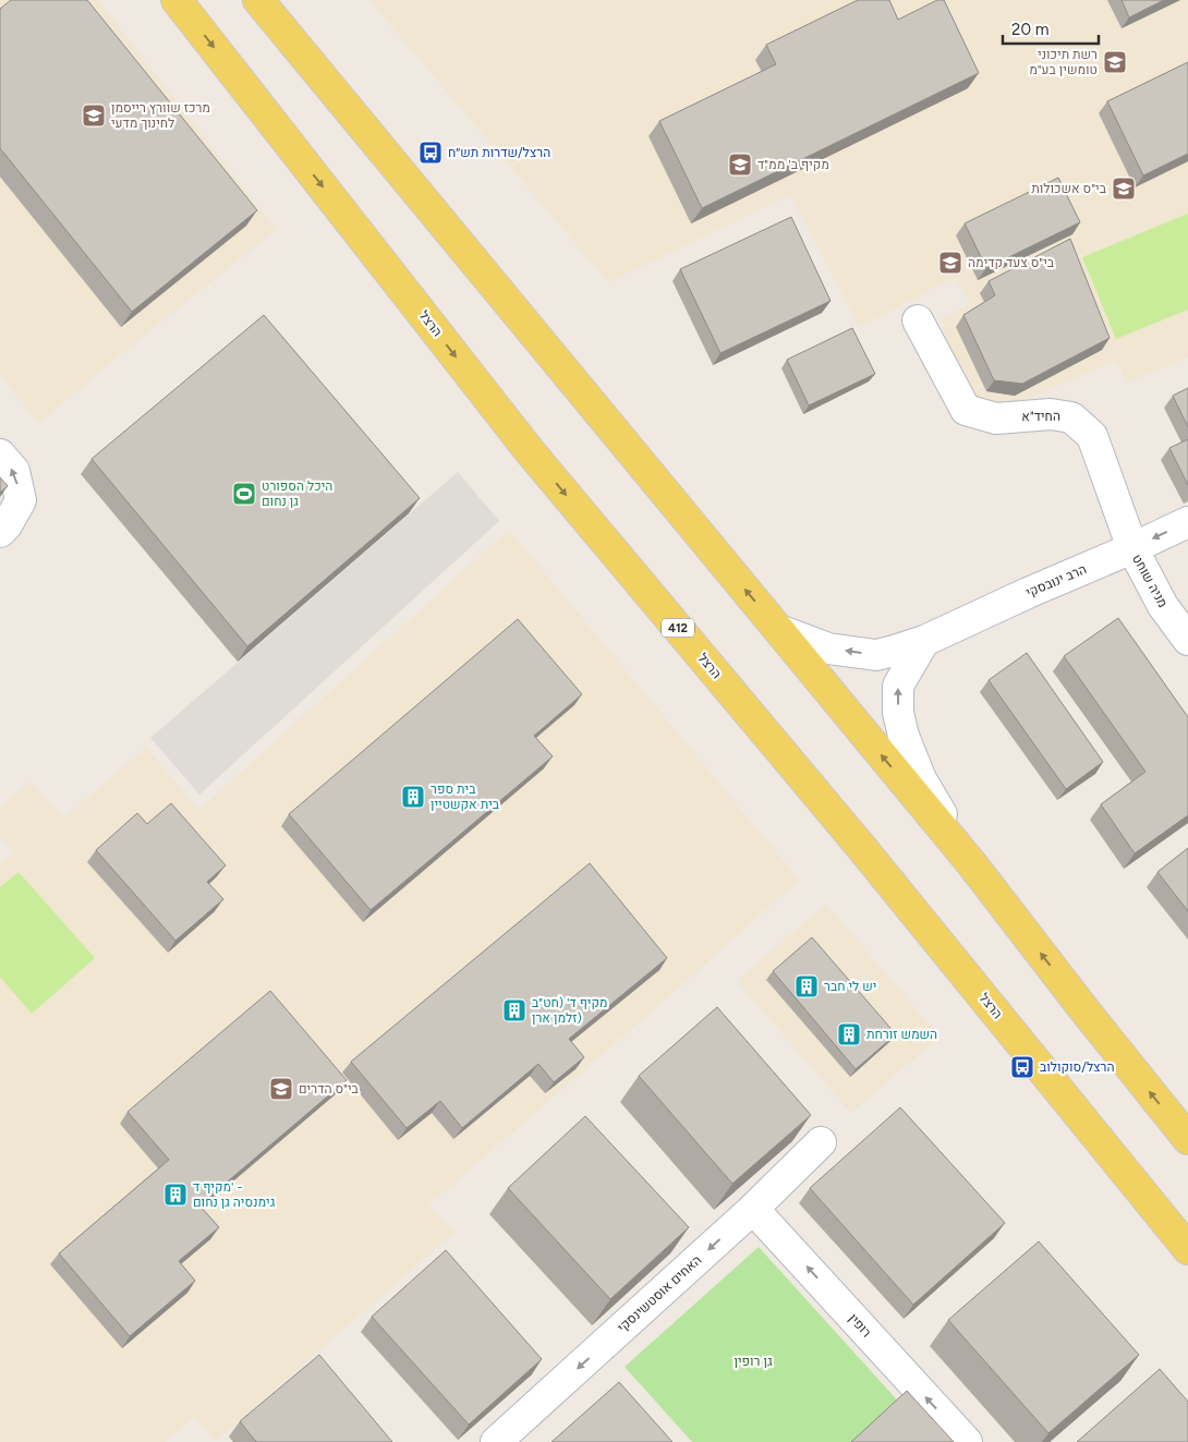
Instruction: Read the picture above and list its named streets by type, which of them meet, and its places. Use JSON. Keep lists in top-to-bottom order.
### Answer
{
  "streets": {
    "main road": ["הרצל", "412"],
    "street": [
      "החיד\"א",
      "הרב ינובסקי",
      "מניה שוחט",
      "האחים אוסטשינסקי",
      "רופין"
    ]
  },
  "crossings": [
    ["החיד\"א", "הרב ינובסקי"],
    ["החיד\"א", "מניה שוחט"],
    ["הרב ינובסקי", "מניה שוחט"],
    ["האחים אוסטשינסקי", "רופין"]
  ],
  "one_way": ["הרב ינובסקי", "האחים אוסטשינסקי", "רופין"],
  "parks": ["גן רופין"],
  "places": {
    "school or university": [
      "רשת תיכוני טומשין בע\"מ",
      "מרכז שוורץ רייסמן לחינוך מדעי",
      "מקיף ב' ממ\"ד",
      "בי\"ס אשכולות",
      "בי\"ס צעד קדימה",
      "בי\"ס הדרים"
    ],
    "bus stop": ["הרצל/שדרות תש״ח", "הרצל/סוקולוב"],
    "sports": ["היכל הספורט גן נחום"],
    "building": [
      "בית ספר בית אקשטיין",
      "יש לי חבר",
      "מקיף ד' (חט\"ב זלמן ארן)",
      "השמש זורחת",
      "מקיף ד' - גימנסיה גן נחום"
    ]
  },
  "scale_bar": "20 m"
}
